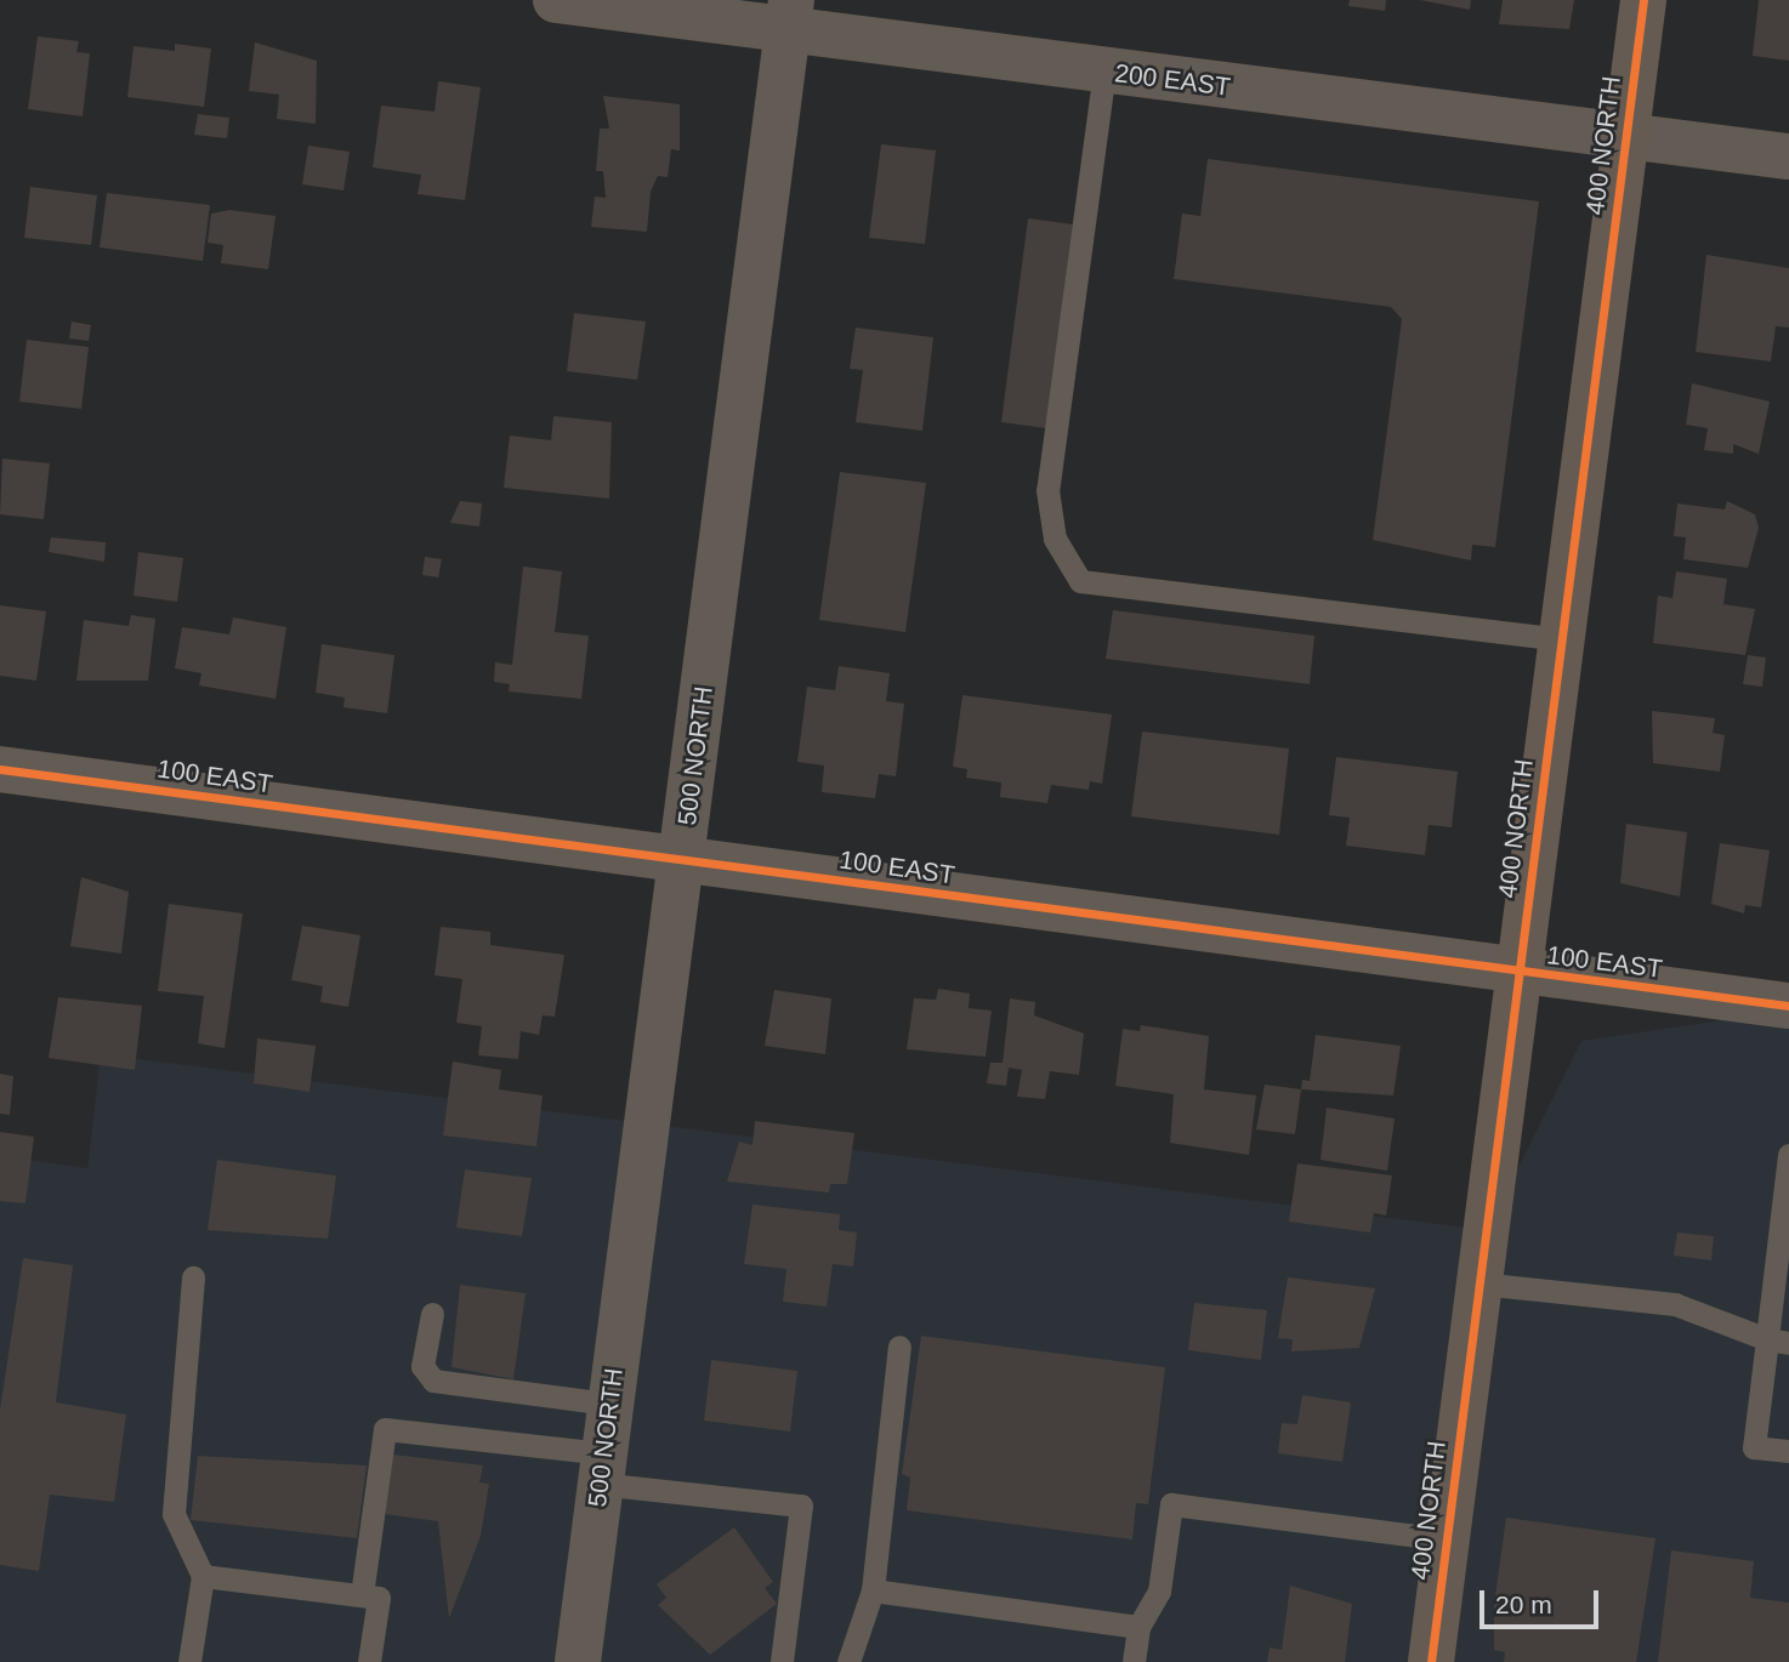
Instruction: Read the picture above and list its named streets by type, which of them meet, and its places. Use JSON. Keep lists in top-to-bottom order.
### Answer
{
  "streets": {
    "main road": ["400 NORTH"],
    "street": ["200 EAST", "500 NORTH", "100 EAST"]
  },
  "crossings": [
    ["200 EAST", "400 NORTH"],
    ["200 EAST", "500 NORTH"],
    ["400 NORTH", "100 EAST"],
    ["500 NORTH", "100 EAST"]
  ],
  "scale_bar": "20 m"
}
